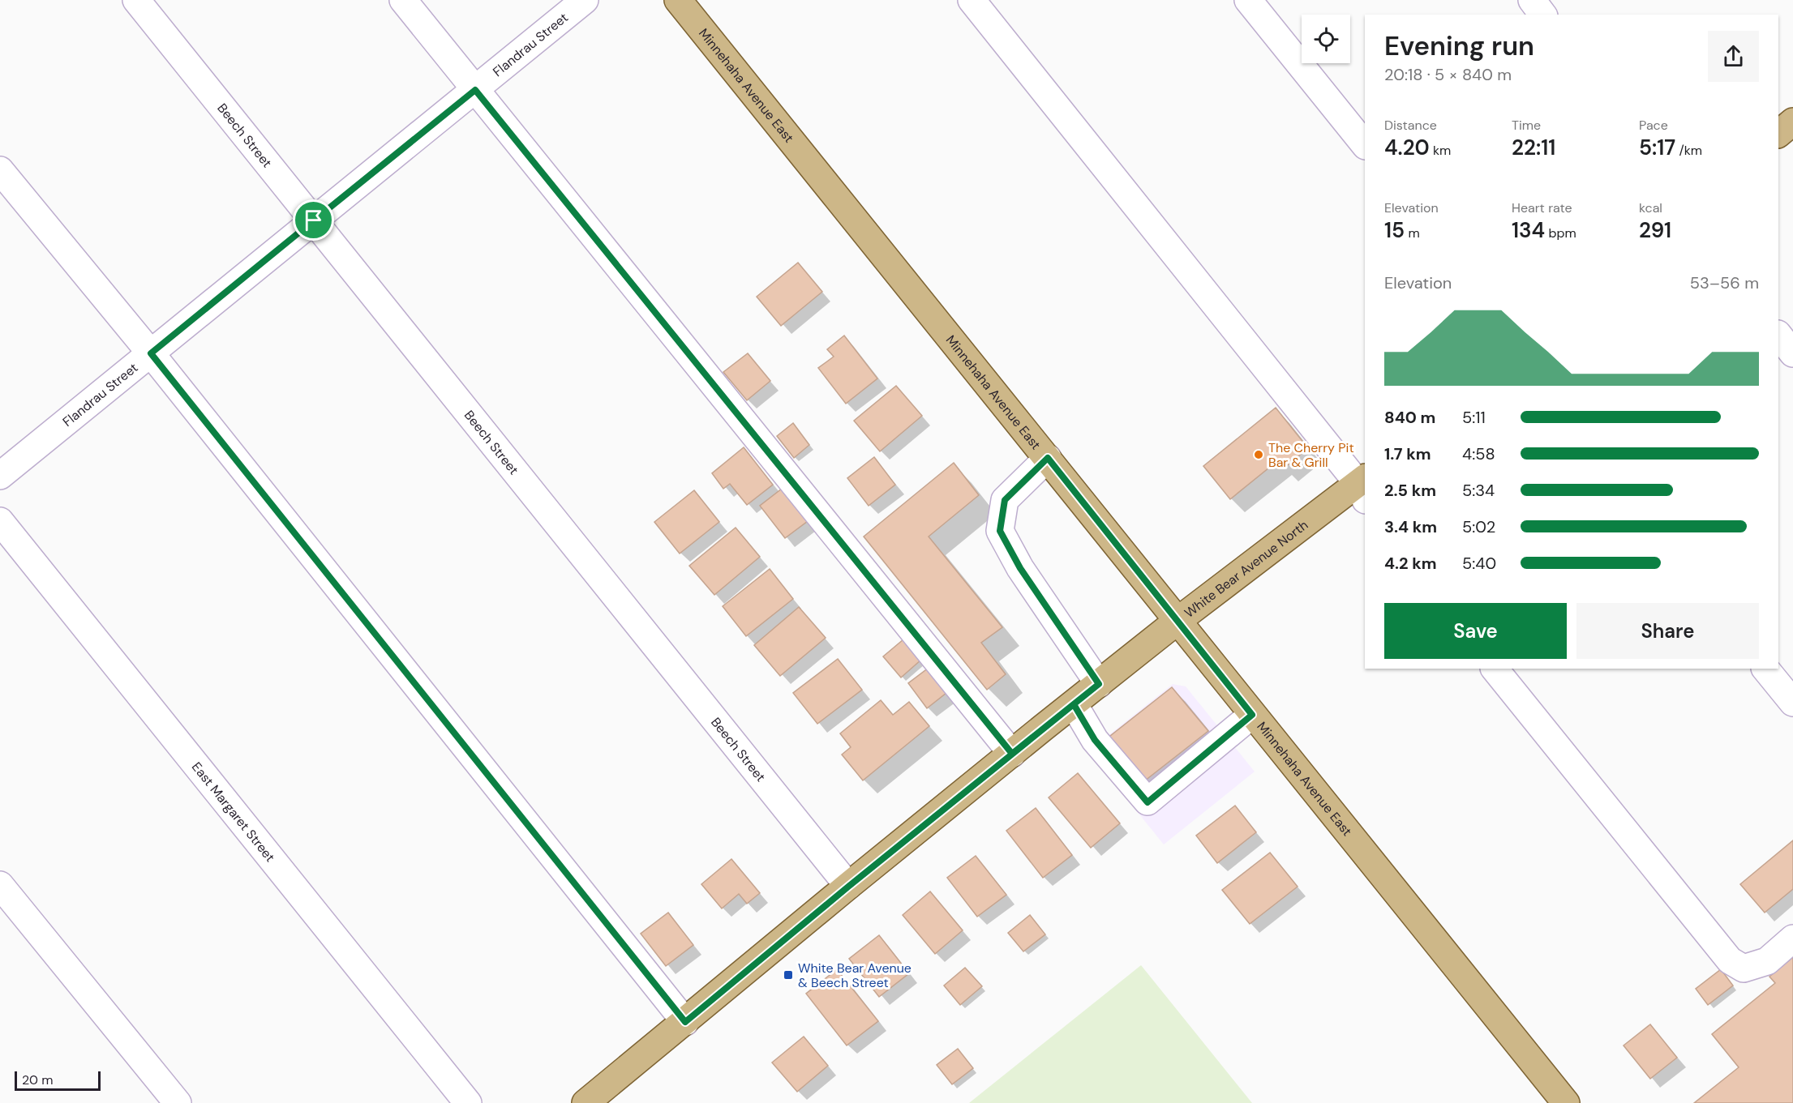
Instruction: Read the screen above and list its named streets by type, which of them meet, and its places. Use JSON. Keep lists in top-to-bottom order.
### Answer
{
  "streets": {
    "main road": ["Minnehaha Avenue East", "White Bear Avenue North"],
    "street": ["Flandrau Street", "Beech Street", "East Margaret Street"]
  },
  "crossings": [
    ["Flandrau Street", "Beech Street"],
    ["Minnehaha Avenue East", "White Bear Avenue North"],
    ["Beech Street", "White Bear Avenue North"]
  ],
  "places": {
    "other": ["The Cherry Pit Bar & Grill"],
    "transit": ["White Bear Avenue & Beech Street"]
  },
  "scale_bar": "20 m",
  "page": {
    "heading": ["Evening run", "20:18 · 5 × 840 m"],
    "stats": [
      ["Distance", "4.20 km"],
      ["Time", "22:11"],
      ["Pace", "5:17 /km"],
      ["Elevation", "15 m"],
      ["Heart rate", "134 bpm"],
      ["kcal", "291"]
    ],
    "chart": ["Elevation", "53–56 m"],
    "list": [
      {
        "name": "840 m",
        "note": "5:11"
      },
      {
        "name": "1.7 km",
        "note": "4:58"
      },
      {
        "name": "2.5 km",
        "note": "5:34"
      },
      {
        "name": "3.4 km",
        "note": "5:02"
      },
      {
        "name": "4.2 km",
        "note": "5:40"
      }
    ],
    "buttons": ["Save", "Share"],
    "scale": "20 m"
  }
}
